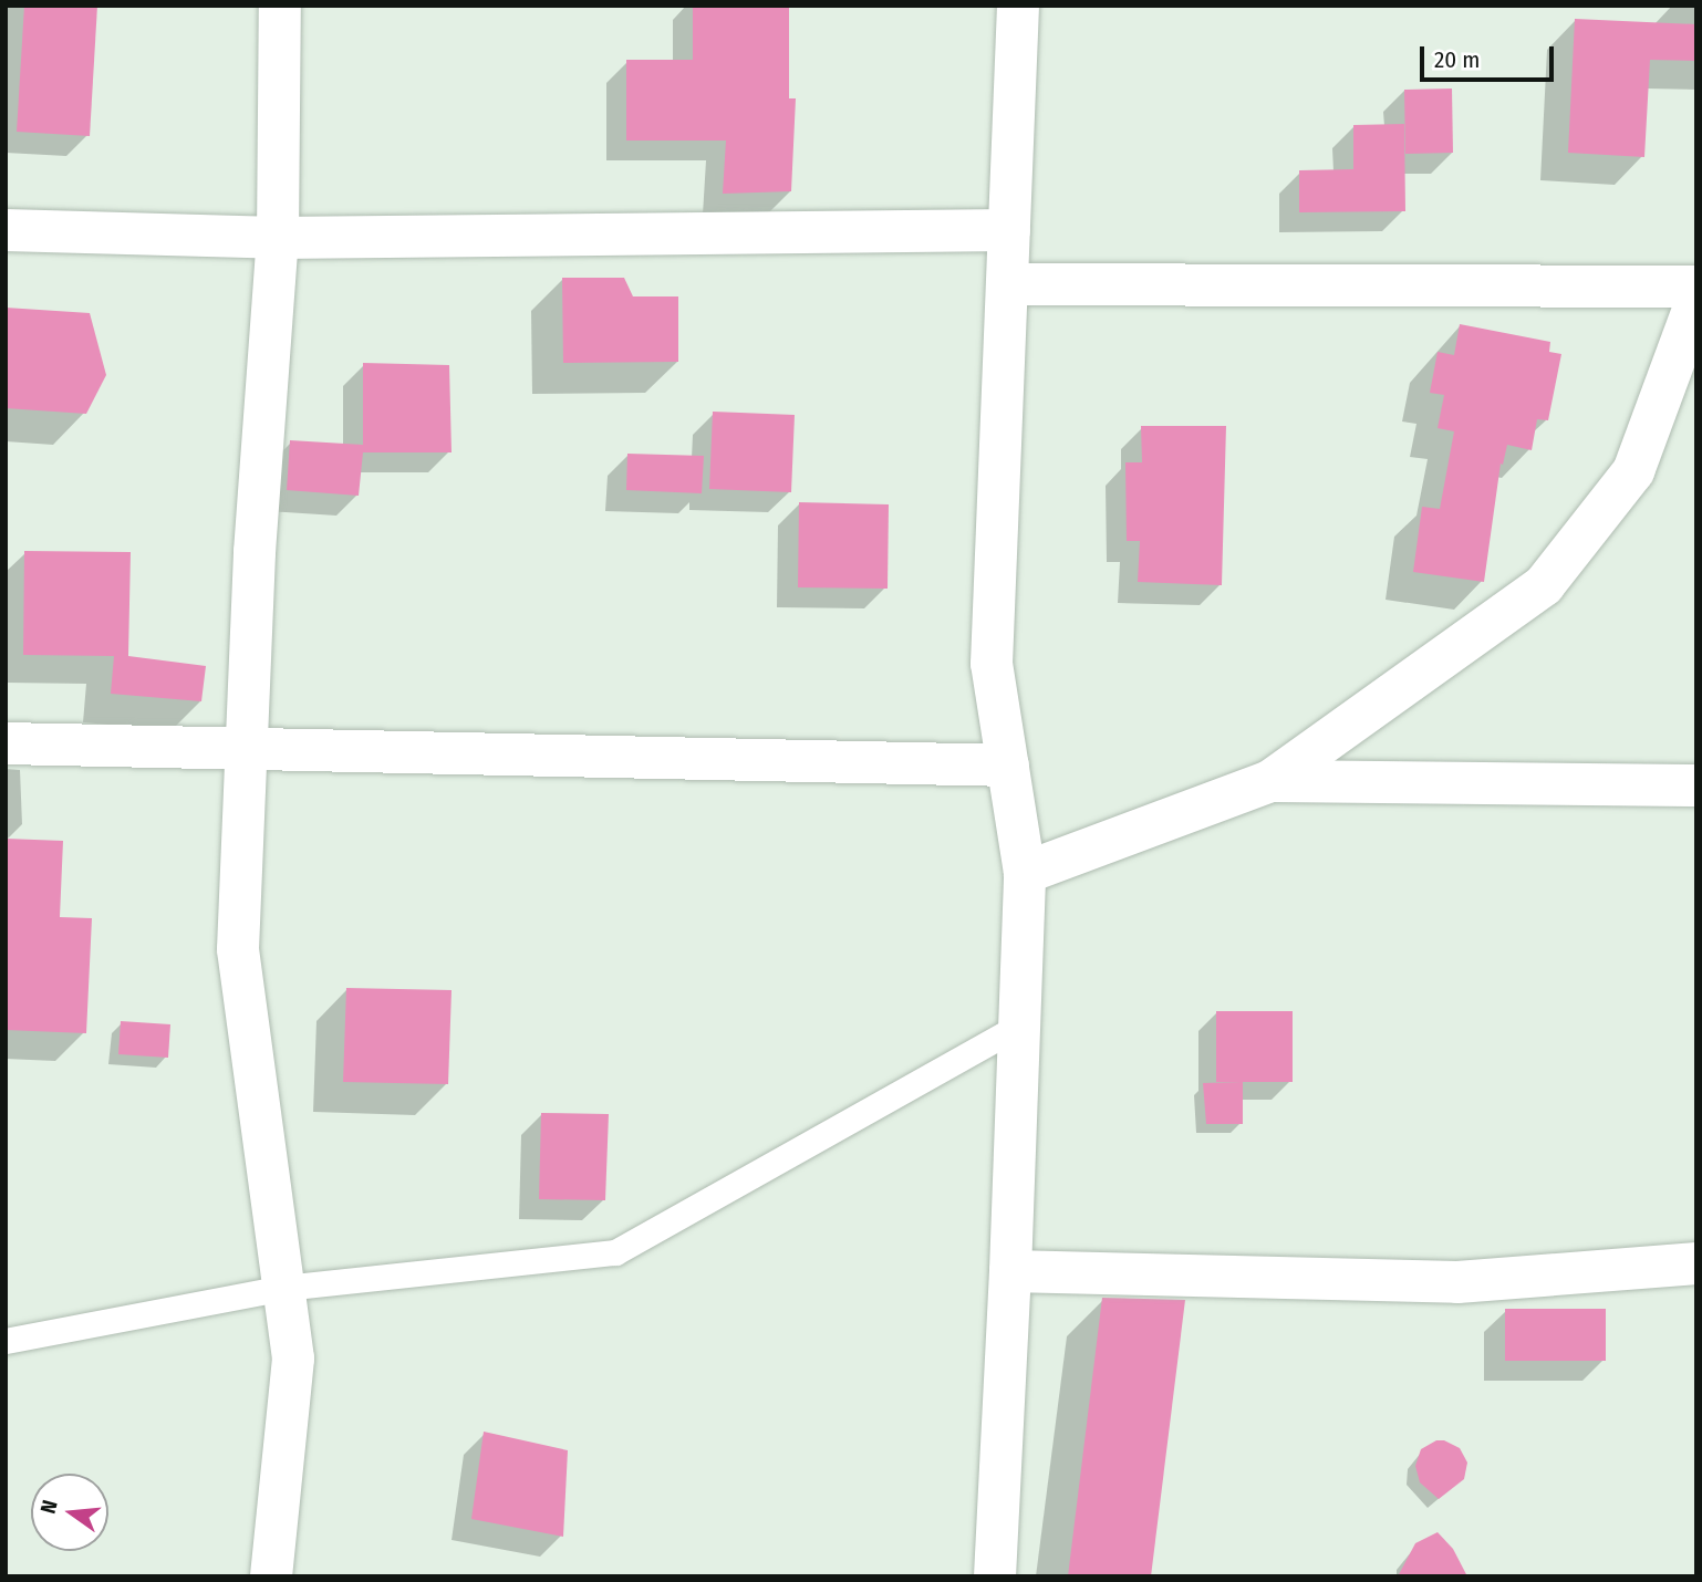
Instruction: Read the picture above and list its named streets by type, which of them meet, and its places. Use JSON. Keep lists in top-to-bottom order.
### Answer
{
  "scale_bar": "20 m",
  "north": "left"
}
